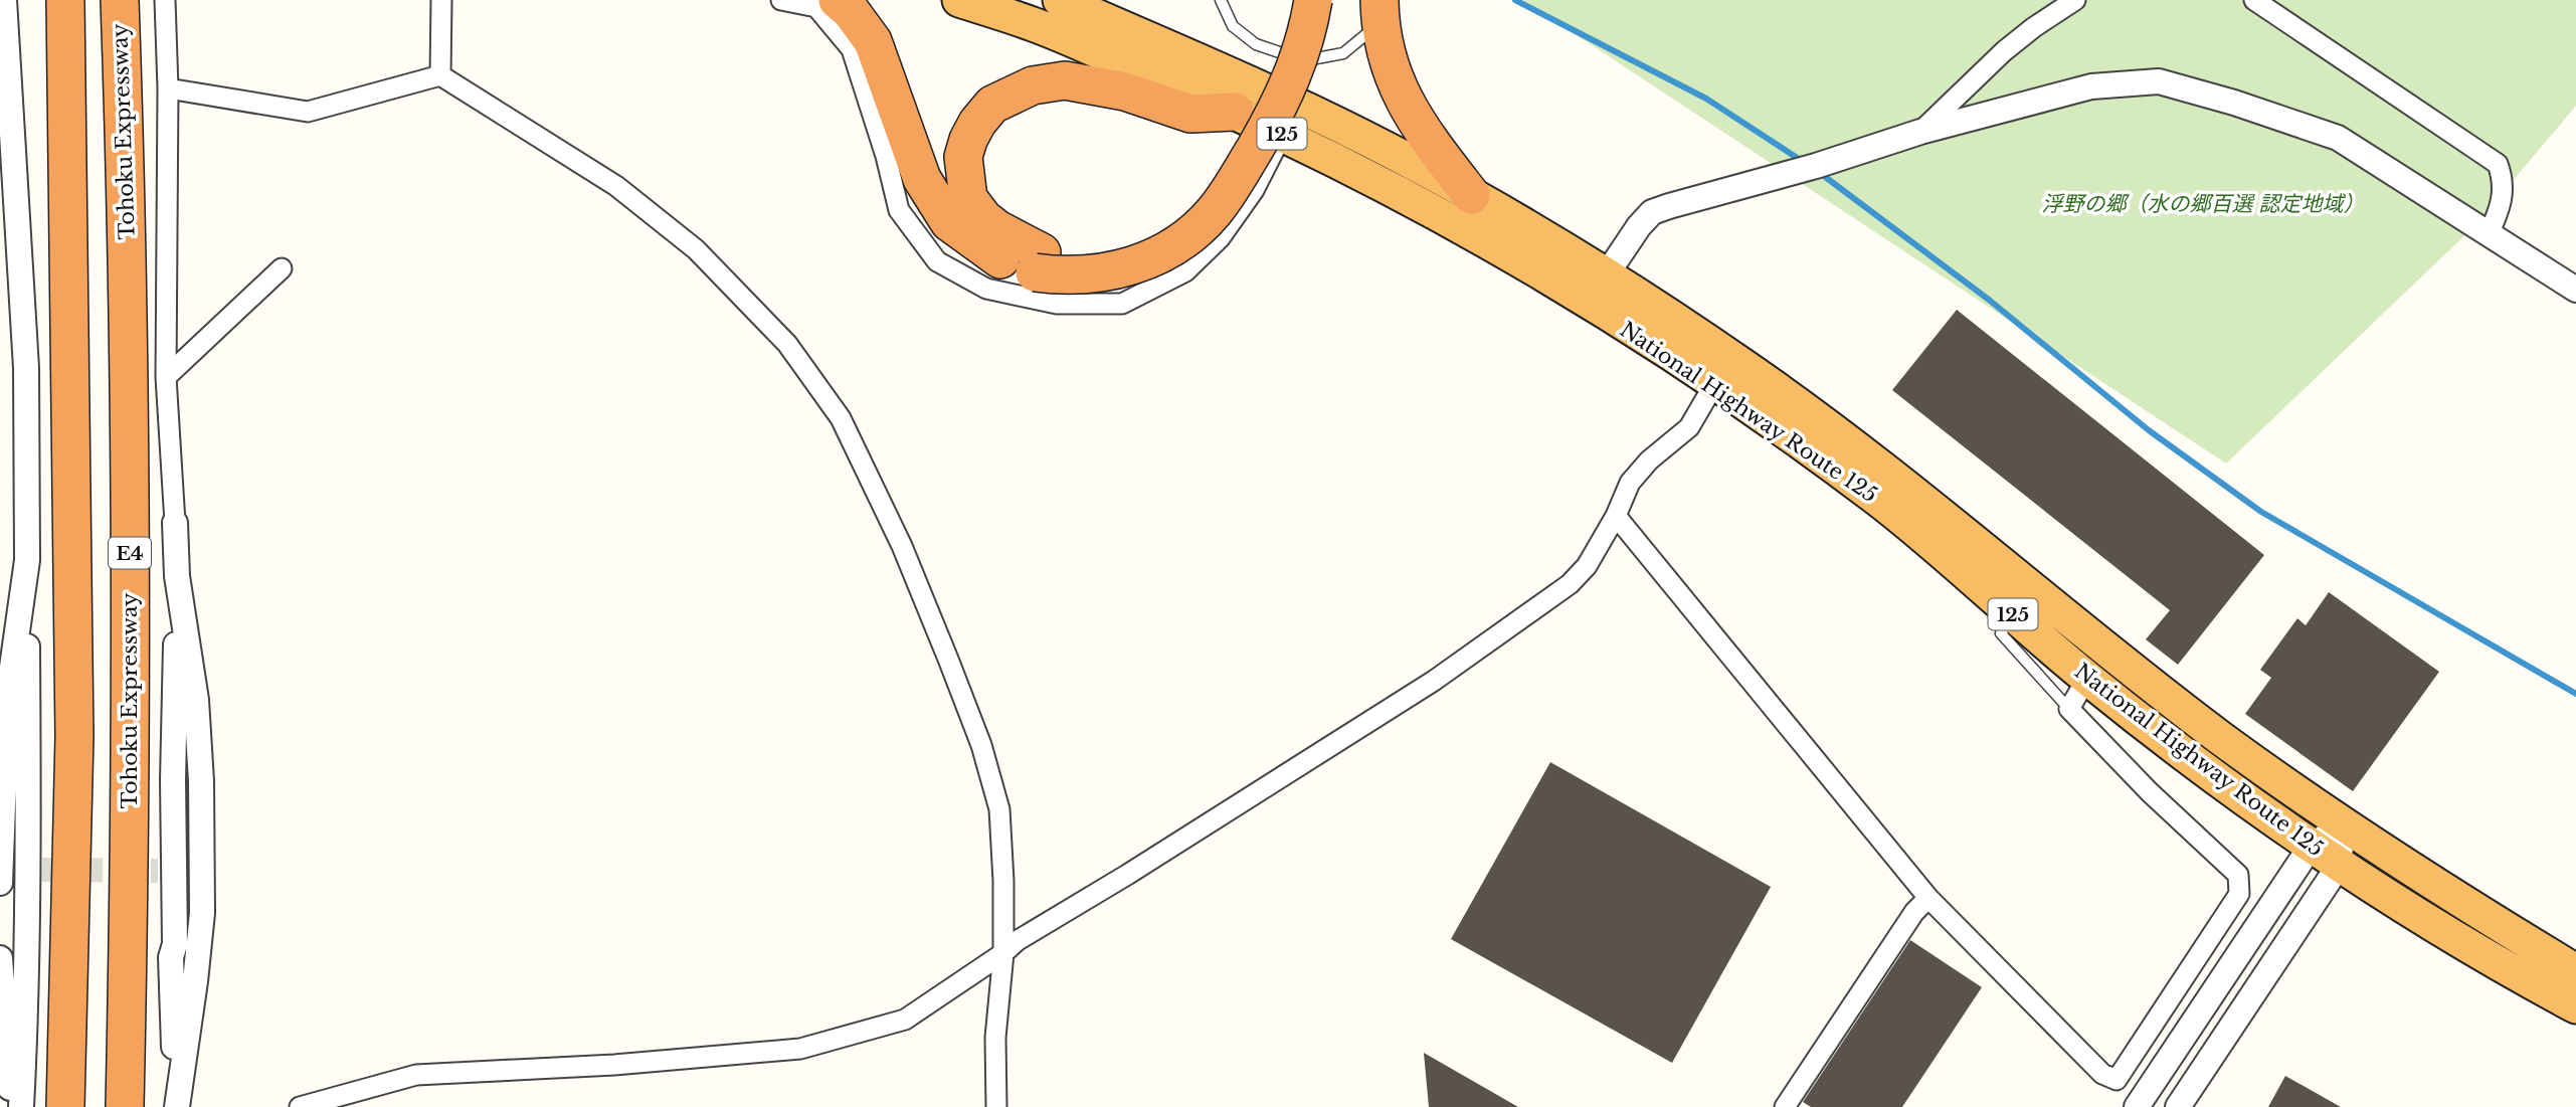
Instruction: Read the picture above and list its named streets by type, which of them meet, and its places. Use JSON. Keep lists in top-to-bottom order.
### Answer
{
  "streets": {
    "highway": [
      "Tohoku Expressway",
      "125",
      "National Highway Route 125",
      "E4"
    ]
  },
  "parks": ["浮野の郷（水の郷百選 認定地域）"]
}
